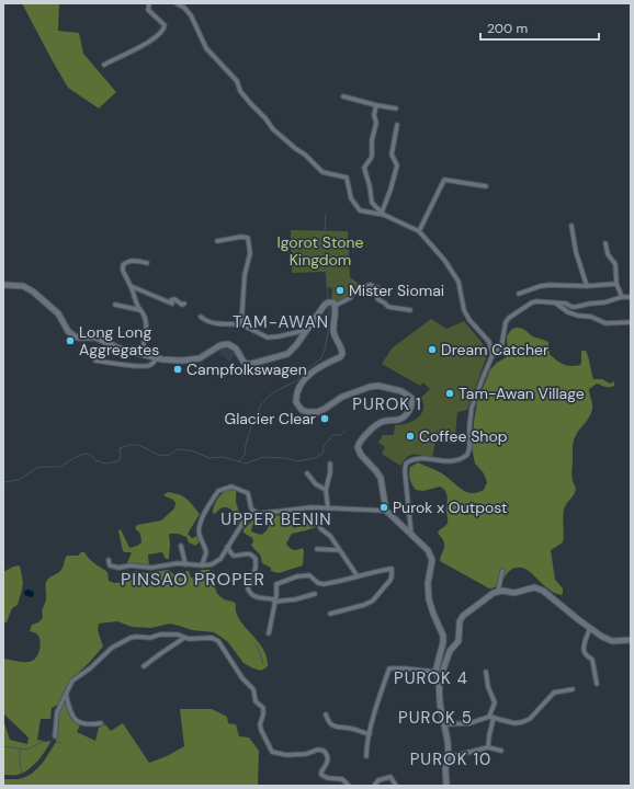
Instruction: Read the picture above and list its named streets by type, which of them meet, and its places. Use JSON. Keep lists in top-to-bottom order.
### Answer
{
  "districts": [
    "TAM-AWAN",
    "PUROK 1",
    "UPPER BENIN",
    "PINSAO PROPER",
    "PUROK 4",
    "PUROK 5",
    "PUROK 10"
  ],
  "parks": ["Igorot Stone Kingdom"],
  "places": [
    "Mister Siomai",
    "Long Long Aggregates",
    "Dream Catcher",
    "Campfolkswagen",
    "Tam-Awan Village",
    "Glacier Clear",
    "Coffee Shop",
    "Purok x Outpost"
  ],
  "scale_bar": "200 m"
}
